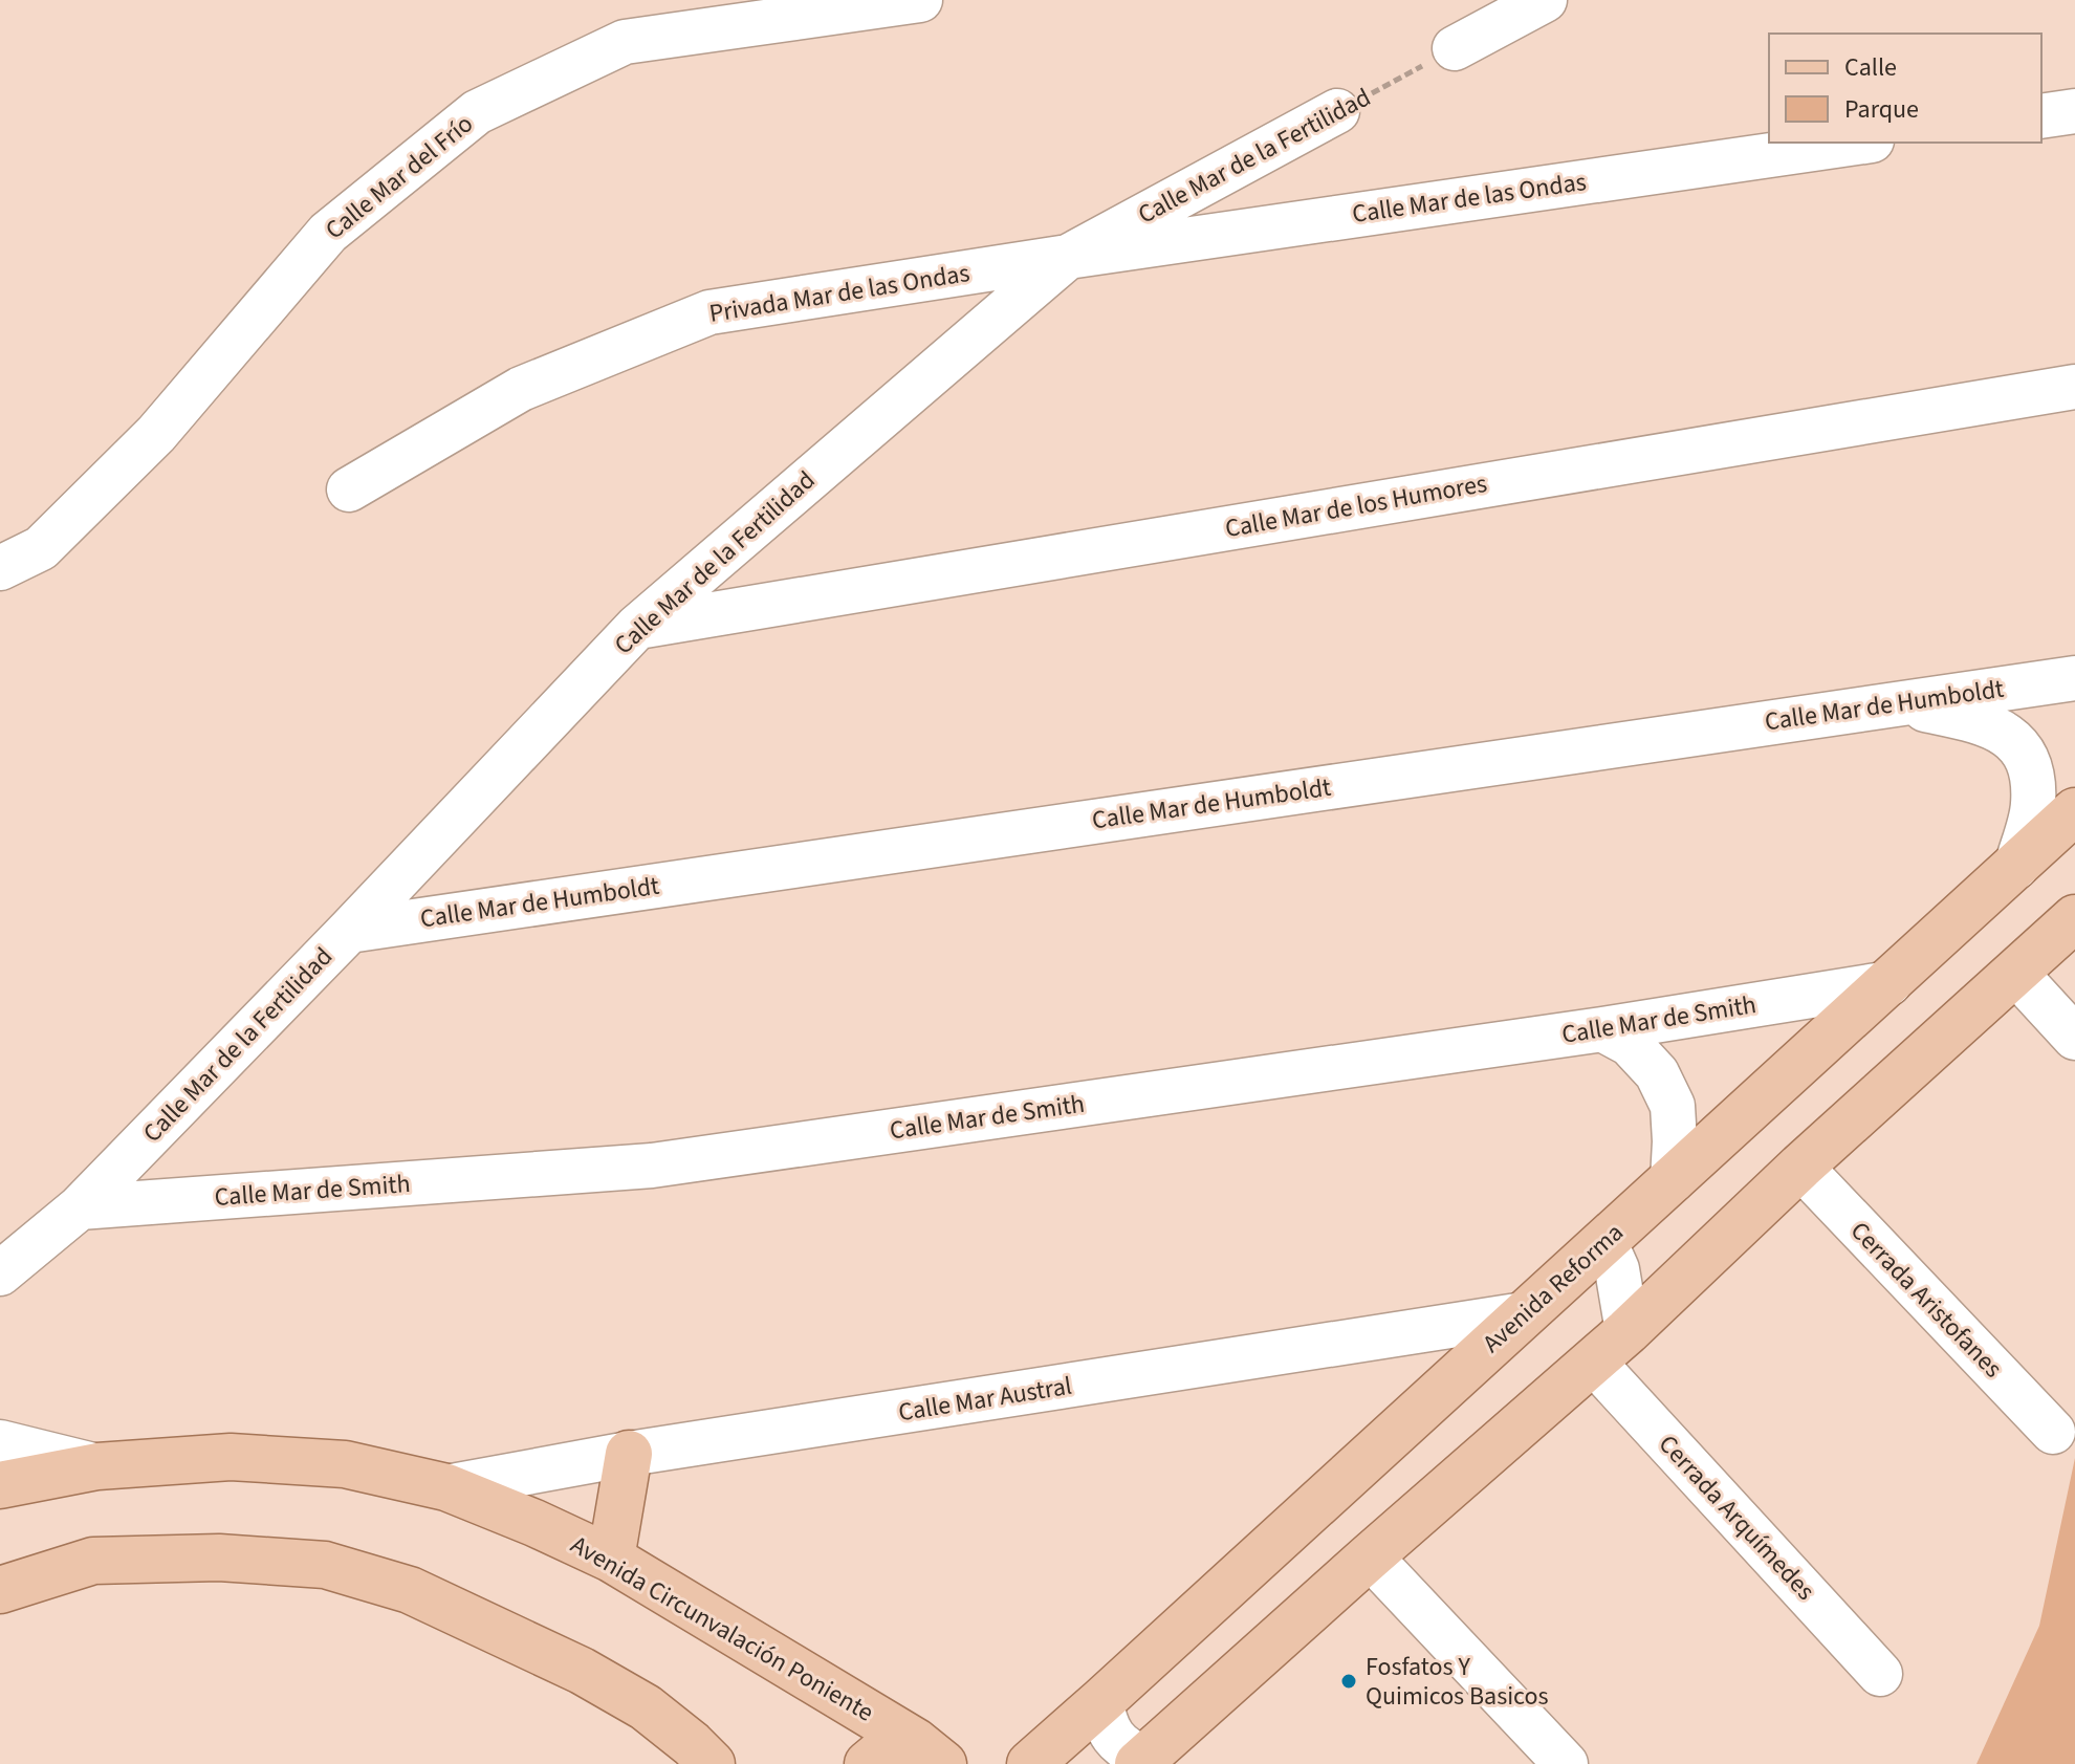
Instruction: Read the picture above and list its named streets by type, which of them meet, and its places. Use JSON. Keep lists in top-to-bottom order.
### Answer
{
  "streets": {
    "main road": ["Avenida Reforma", "Avenida Circunvalación Poniente"],
    "street": [
      "Calle Mar de la Fertilidad",
      "Calle Mar del Frío",
      "Calle Mar de las Ondas",
      "Privada Mar de las Ondas",
      "Calle Mar de los Humores",
      "Calle Mar de Humboldt",
      "Calle Mar de Smith",
      "Cerrada Aristofanes",
      "Calle Mar Austral",
      "Cerrada Arquímedes"
    ]
  },
  "crossings": [
    ["Calle Mar de la Fertilidad", "Calle Mar de las Ondas"],
    ["Calle Mar de la Fertilidad", "Privada Mar de las Ondas"],
    ["Calle Mar de la Fertilidad", "Calle Mar de los Humores"],
    ["Calle Mar de la Fertilidad", "Calle Mar de Humboldt"],
    ["Calle Mar de la Fertilidad", "Calle Mar de Smith"],
    ["Calle Mar de las Ondas", "Privada Mar de las Ondas"],
    ["Calle Mar de Smith", "Avenida Reforma"],
    ["Avenida Reforma", "Calle Mar Austral"],
    ["Calle Mar Austral", "Avenida Circunvalación Poniente"]
  ],
  "places": ["Fosfatos Y Quimicos Basicos"],
  "legend": ["Calle", "Parque"]
}
